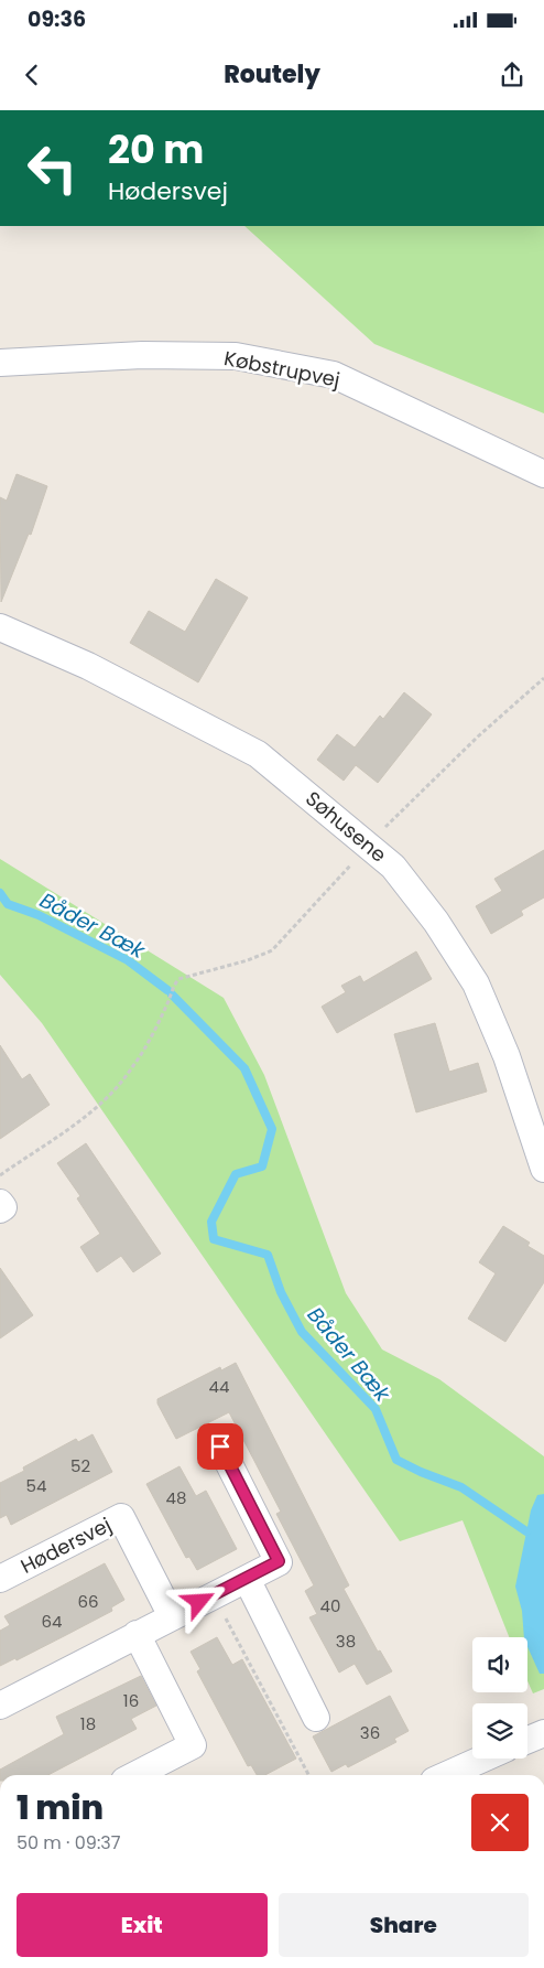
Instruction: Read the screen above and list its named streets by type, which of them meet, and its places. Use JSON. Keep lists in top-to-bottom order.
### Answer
{
  "streets": {
    "street": ["Købstrupvej", "Søhusene", "Hødersvej"]
  },
  "water": ["Båder Bæk"],
  "house_numbers": [
    "44",
    "52",
    "54",
    "48",
    "66",
    "40",
    "64",
    "38",
    "16",
    "18",
    "36"
  ],
  "page": {
    "status": "09:36",
    "header": "Routely",
    "turn": ["20 m", "Hødersvej"],
    "heading": ["1 min", "50 m · 09:37"],
    "buttons": ["Exit", "Share"]
  }
}
